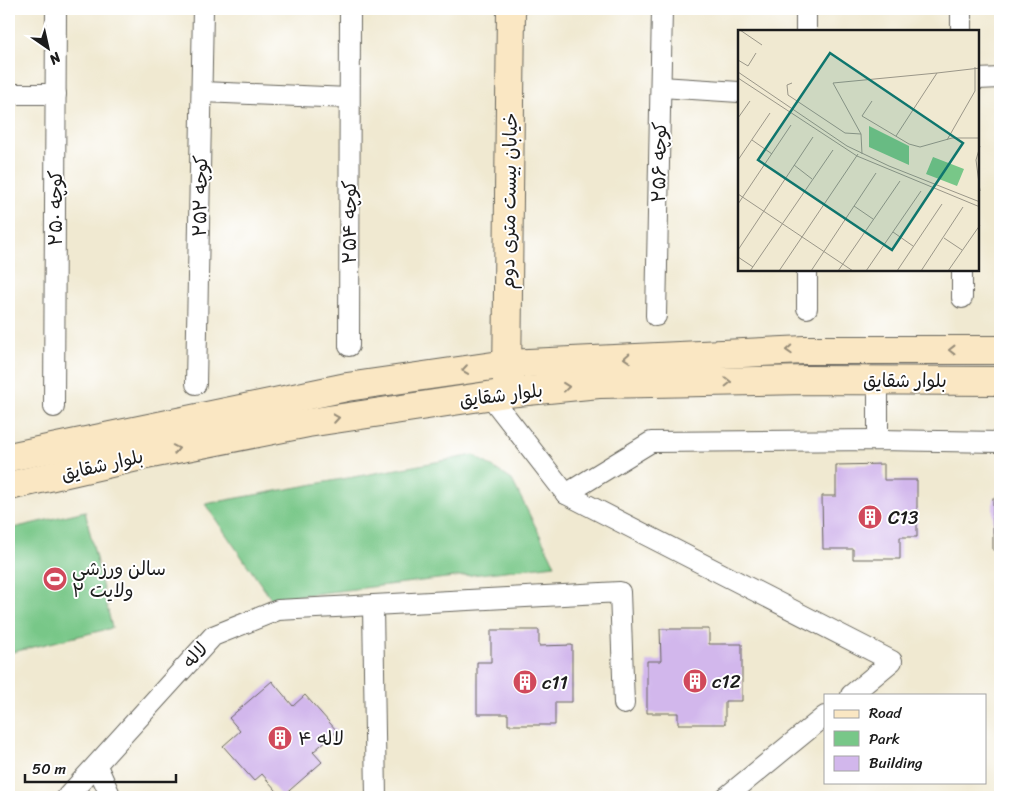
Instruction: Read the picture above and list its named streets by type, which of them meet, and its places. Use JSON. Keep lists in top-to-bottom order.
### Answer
{
  "streets": {
    "main road": ["خیابان بیست متری دوم", "بلوار شقایق"],
    "street": [
      "کوچه ۲۵۶",
      "کوچه ۲۵۲",
      "کوچه ۲۵۰",
      "کوچه ۲۵۴",
      "لاله"
    ]
  },
  "crossings": [
    ["خیابان بیست متری دوم", "بلوار شقایق"]
  ],
  "places": {
    "building": [
      "C13",
      "c12",
      "c11",
      "لاله ۴"
    ],
    "sports": ["سالن ورزشی ولایت ۲"]
  },
  "legend": ["Road", "Park", "Building"],
  "scale_bar": "50 m",
  "north": "bottom right"
}
